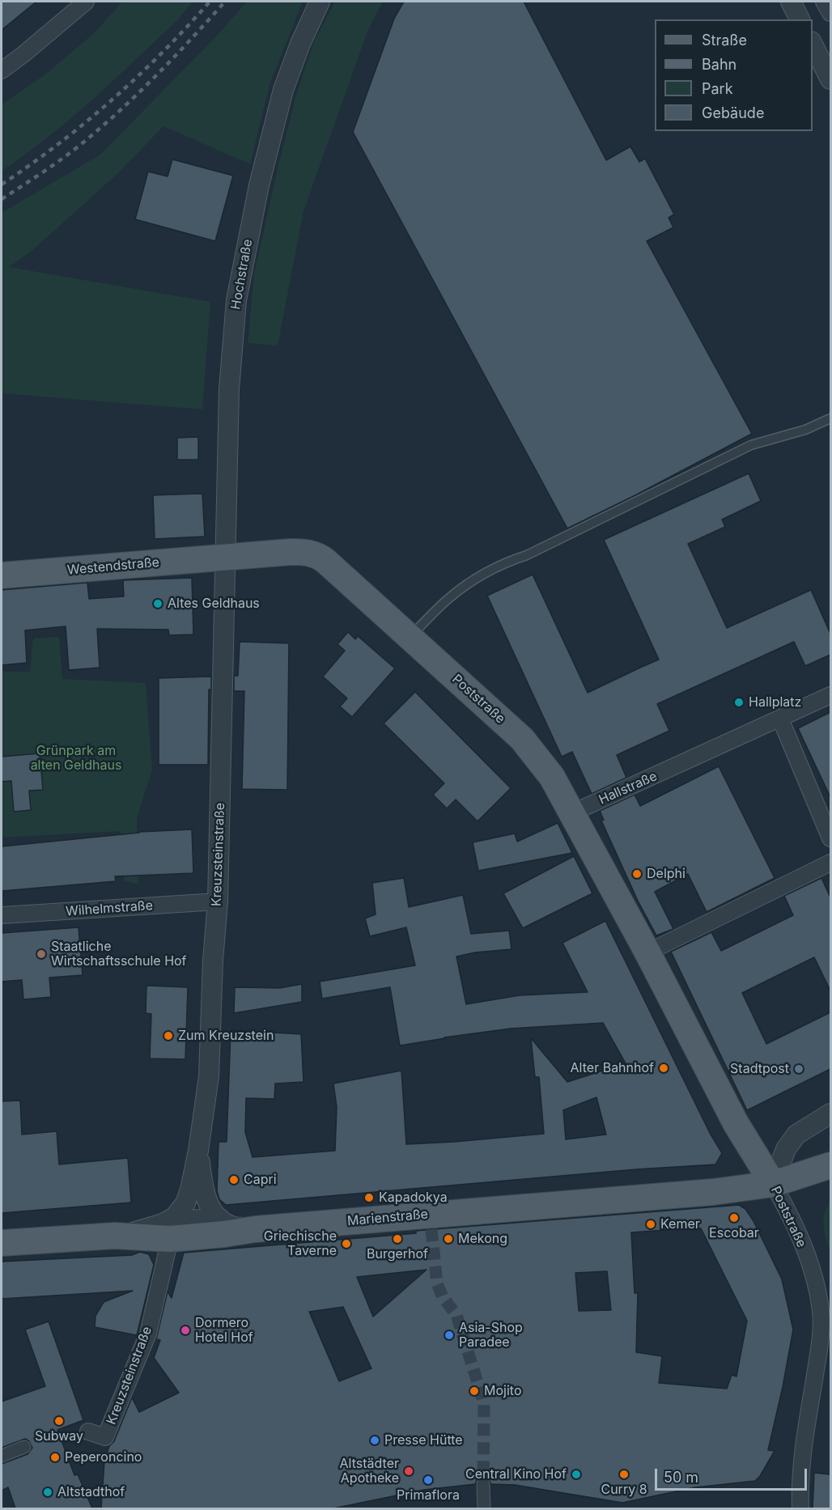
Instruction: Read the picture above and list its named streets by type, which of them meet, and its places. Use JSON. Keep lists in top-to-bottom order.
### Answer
{
  "streets": {
    "main road": ["Westendstraße", "Poststraße", "Marienstraße"],
    "street": [
      "Hochstraße",
      "Hallstraße",
      "Kreuzsteinstraße",
      "Wilhelmstraße"
    ]
  },
  "crossings": [
    ["Hochstraße", "Westendstraße"],
    ["Hochstraße", "Poststraße"],
    ["Hochstraße", "Kreuzsteinstraße"],
    ["Westendstraße", "Poststraße"],
    ["Westendstraße", "Kreuzsteinstraße"],
    ["Poststraße", "Hallstraße"],
    ["Poststraße", "Kreuzsteinstraße"],
    ["Poststraße", "Marienstraße"],
    ["Kreuzsteinstraße", "Wilhelmstraße"],
    ["Kreuzsteinstraße", "Marienstraße"]
  ],
  "parks": ["Grünpark am alten Geldhaus"],
  "places": [
    "Altes Geldhaus",
    "Hallplatz",
    "Delphi",
    "Staatliche Wirtschaftsschule Hof",
    "Zum Kreuzstein",
    "Alter Bahnhof",
    "Stadtpost",
    "Capri",
    "Kapadokya",
    "Escobar",
    "Kemer",
    "Burgerhof",
    "Mekong",
    "Griechische Taverne",
    "Dormero Hotel Hof",
    "Asia-Shop Paradee",
    "Mojito",
    "Subway",
    "Presse Hütte",
    "Peperoncino",
    "Altstädter Apotheke",
    "Central Kino Hof",
    "Curry 8",
    "Primaflora",
    "Altstadthof"
  ],
  "legend": [
    "Straße",
    "Bahn",
    "Park",
    "Gebäude"
  ],
  "scale_bar": "50 m"
}
